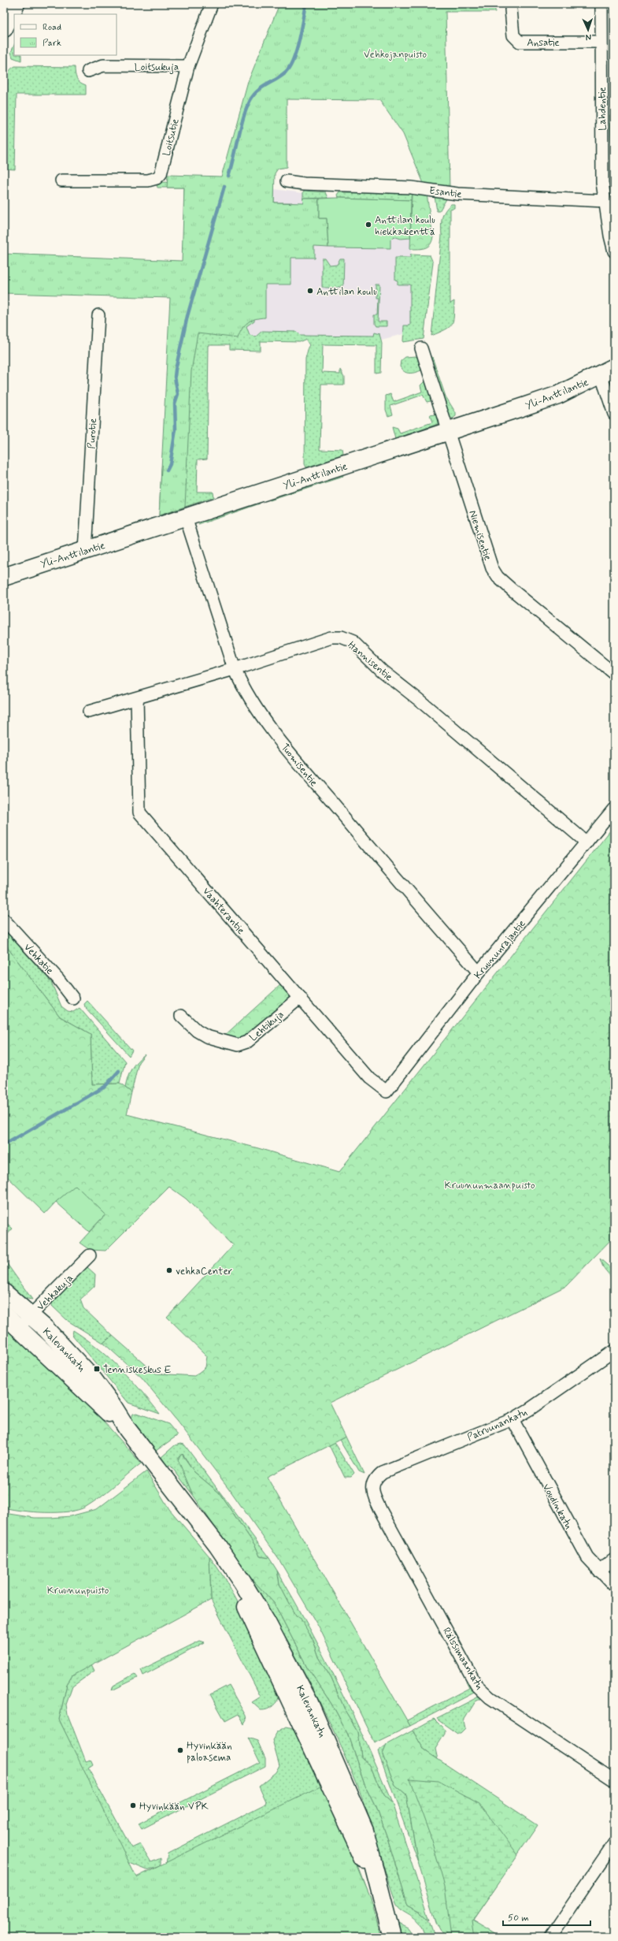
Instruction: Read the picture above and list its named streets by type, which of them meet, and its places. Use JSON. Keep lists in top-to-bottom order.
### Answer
{
  "streets": {
    "main road": ["Yli-Anttilantie", "Kalevankatu"],
    "street": [
      "Ansatie",
      "Loitsukuja",
      "Lahdentie",
      "Loitsutie",
      "Esantie",
      "Purotie",
      "Niemisentie",
      "Hannisentie",
      "Tuomisentie",
      "Vaahterantie",
      "Kruununrajantie",
      "Vehkatie",
      "Lehtikuja",
      "Vehkakuja",
      "Patruunankatu",
      "Voudinkatu",
      "Rälssimaankatu"
    ]
  },
  "crossings": [
    ["Ansatie", "Lahdentie"],
    ["Loitsukuja", "Loitsutie"],
    ["Lahdentie", "Esantie"],
    ["Yli-Anttilantie", "Purotie"],
    ["Yli-Anttilantie", "Niemisentie"],
    ["Yli-Anttilantie", "Tuomisentie"],
    ["Hannisentie", "Tuomisentie"],
    ["Hannisentie", "Vaahterantie"],
    ["Hannisentie", "Kruununrajantie"],
    ["Tuomisentie", "Kruununrajantie"],
    ["Vaahterantie", "Kruununrajantie"],
    ["Vaahterantie", "Lehtikuja"],
    ["Vehkakuja", "Kalevankatu"],
    ["Patruunankatu", "Voudinkatu"],
    ["Patruunankatu", "Rälssimaankatu"]
  ],
  "parks": ["Vehkojanpuisto", "Kruununmaanpuisto", "Kruununpuisto"],
  "places": {
    "other": [
      "Anttilan koulu hiekkakenttä",
      "Anttilan koulu",
      "vehkaCenter",
      "Hyvinkään paloasema",
      "Hyvinkään VPK"
    ],
    "transit": ["Tenniskeskus E"]
  },
  "legend": ["Road", "Park"],
  "scale_bar": "50 m",
  "north": "bottom"
}
